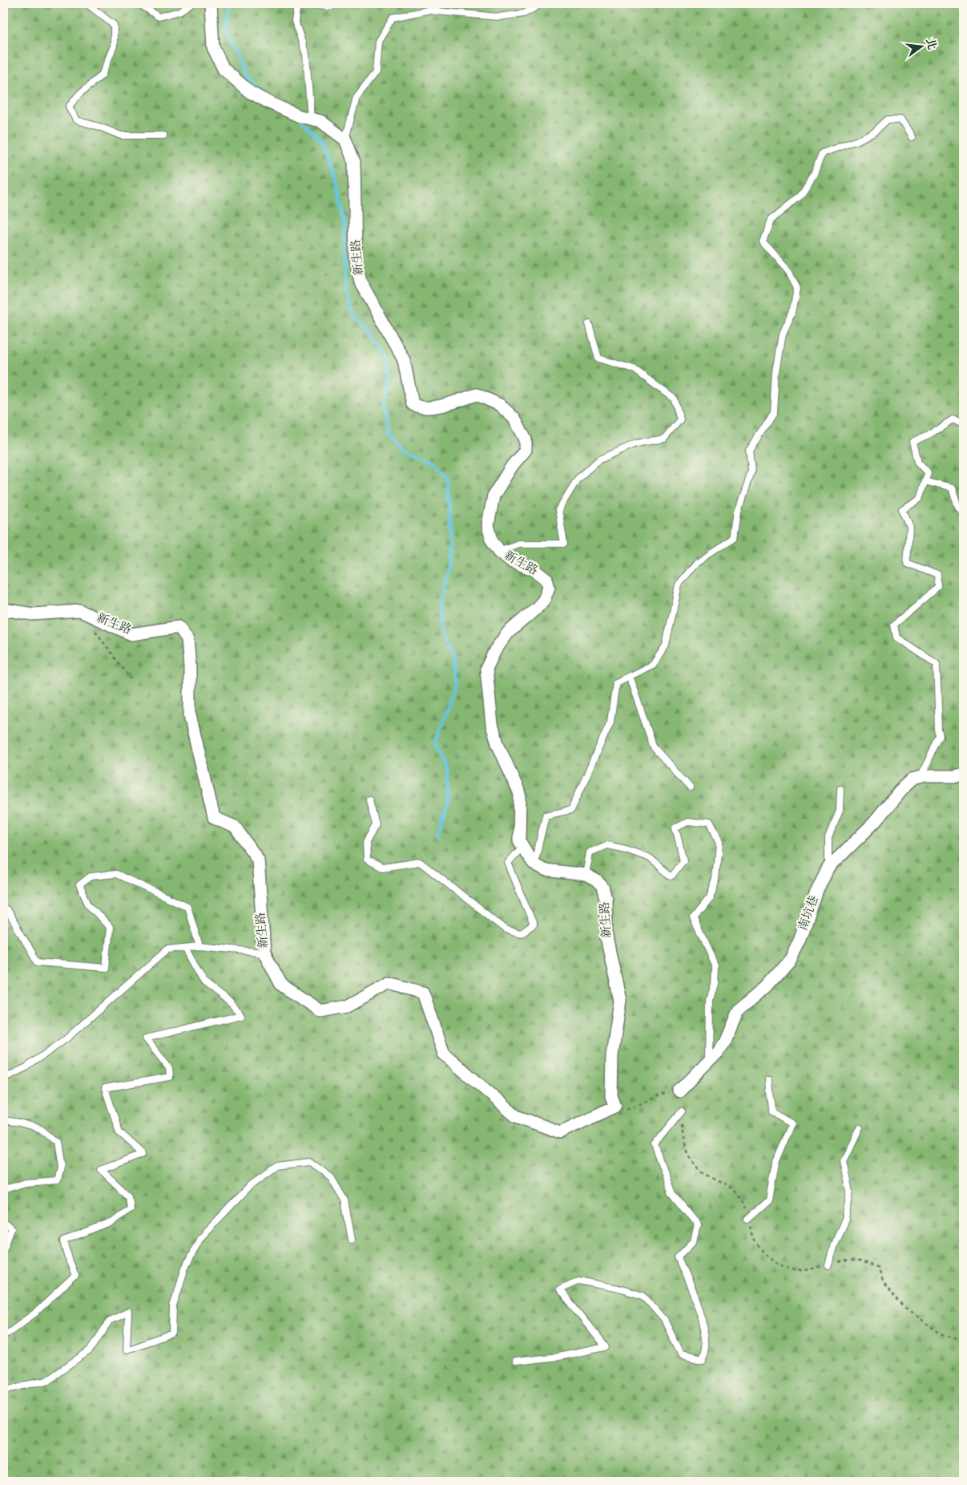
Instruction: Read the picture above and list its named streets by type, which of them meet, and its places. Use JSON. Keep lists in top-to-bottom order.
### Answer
{
  "streets": {
    "street": ["新生路", "南坑巷"]
  },
  "north": "right"
}
